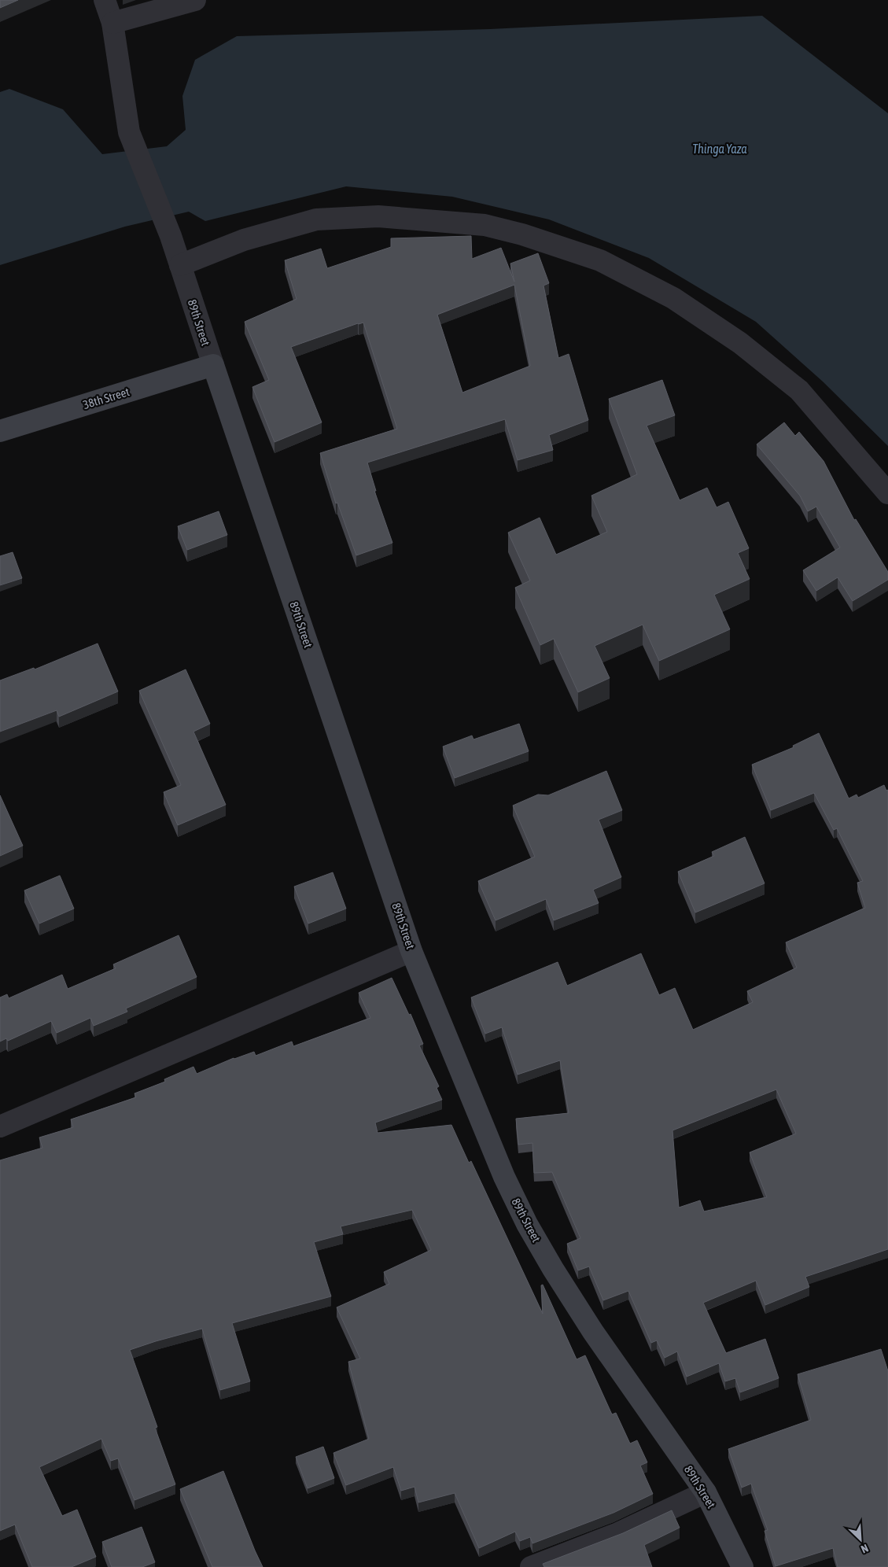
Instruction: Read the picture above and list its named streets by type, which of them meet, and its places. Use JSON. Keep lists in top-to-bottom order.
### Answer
{
  "streets": {
    "main road": ["89th Street", "38th Street"]
  },
  "crossings": [
    ["89th Street", "38th Street"]
  ],
  "water": ["Thinga Yaza"],
  "north": "bottom right"
}
